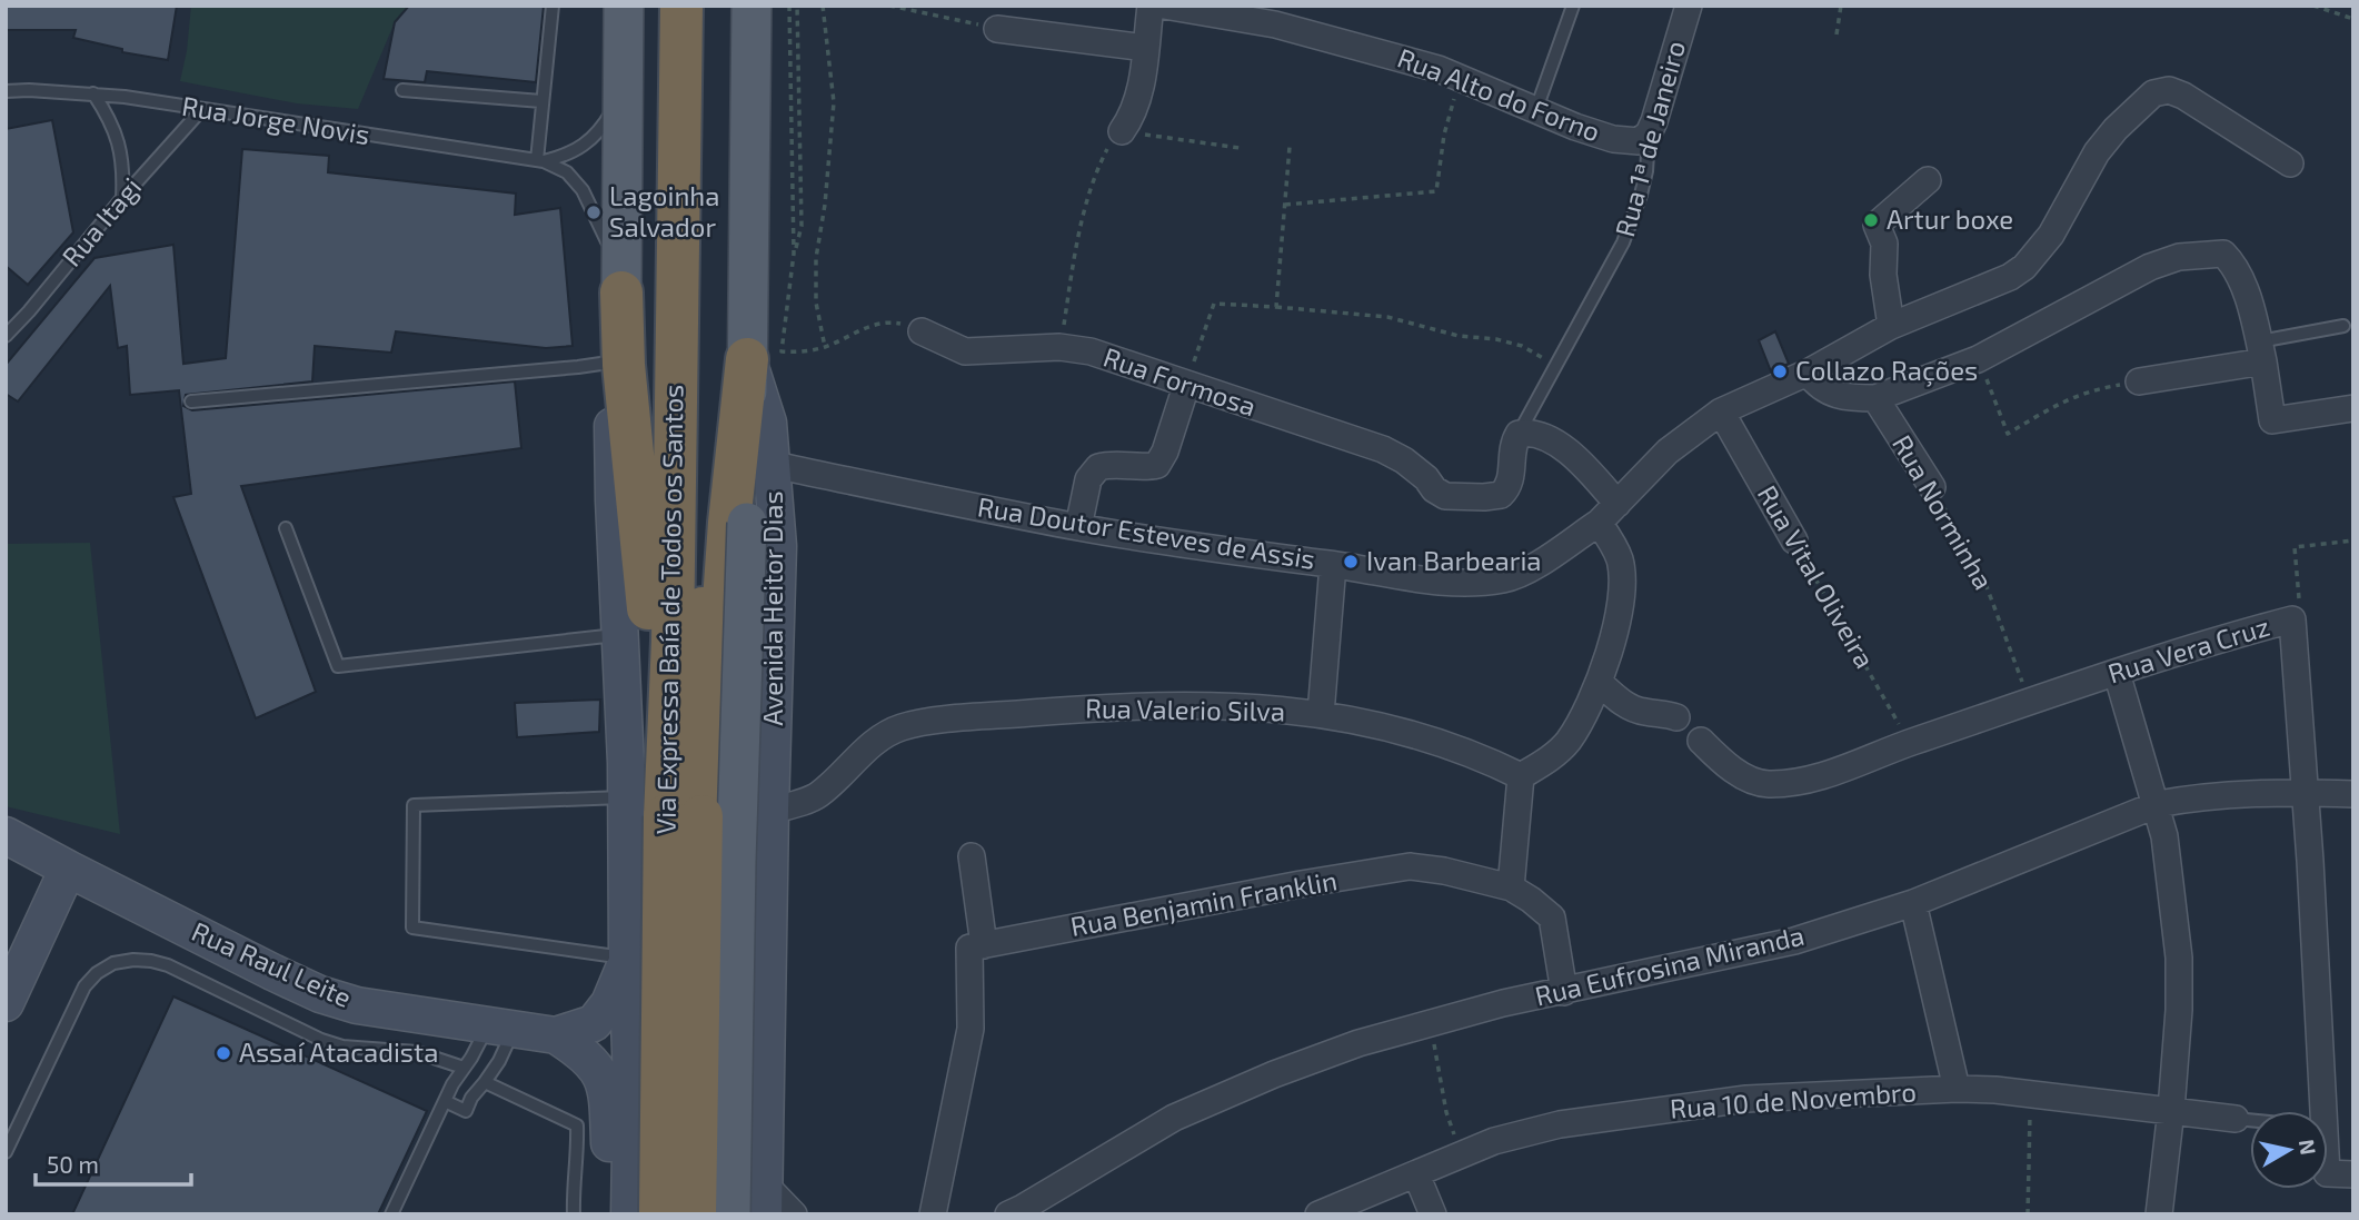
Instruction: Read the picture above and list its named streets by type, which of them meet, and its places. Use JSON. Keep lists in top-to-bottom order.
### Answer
{
  "streets": {
    "highway": ["Via Expressa Baía de Todos os Santos"],
    "main road": ["Avenida Heitor Dias", "Rua Raul Leite"],
    "street": [
      "Rua Alto do Forno",
      "Rua 1ª de Janeiro",
      "Rua Formosa",
      "Rua Norminha",
      "Rua Doutor Esteves de Assis",
      "Rua Vital Oliveira",
      "Rua Vera Cruz",
      "Rua Valerio Silva",
      "Rua Benjamin Franklin",
      "Rua Eufrosina Miranda",
      "Rua 10 de Novembro"
    ],
    "lane": ["Rua Jorge Novis", "Rua Itagi"]
  },
  "crossings": [
    ["Rua Alto do Forno", "Rua 1ª de Janeiro"],
    ["Rua Jorge Novis", "Rua Itagi"],
    ["Rua 1ª de Janeiro", "Rua Formosa"],
    ["Rua Norminha", "Rua Vera Cruz"],
    ["Rua Doutor Esteves de Assis", "Avenida Heitor Dias"],
    ["Rua Vital Oliveira", "Rua Vera Cruz"],
    ["Avenida Heitor Dias", "Rua Valerio Silva"],
    ["Rua Vera Cruz", "Rua Eufrosina Miranda"],
    ["Rua Benjamin Franklin", "Rua Eufrosina Miranda"]
  ],
  "places": [
    "Lagoinha Salvador",
    "Artur boxe",
    "Collazo Rações",
    "Ivan Barbearia",
    "Assaí Atacadista"
  ],
  "scale_bar": "50 m",
  "north": "right"
}
